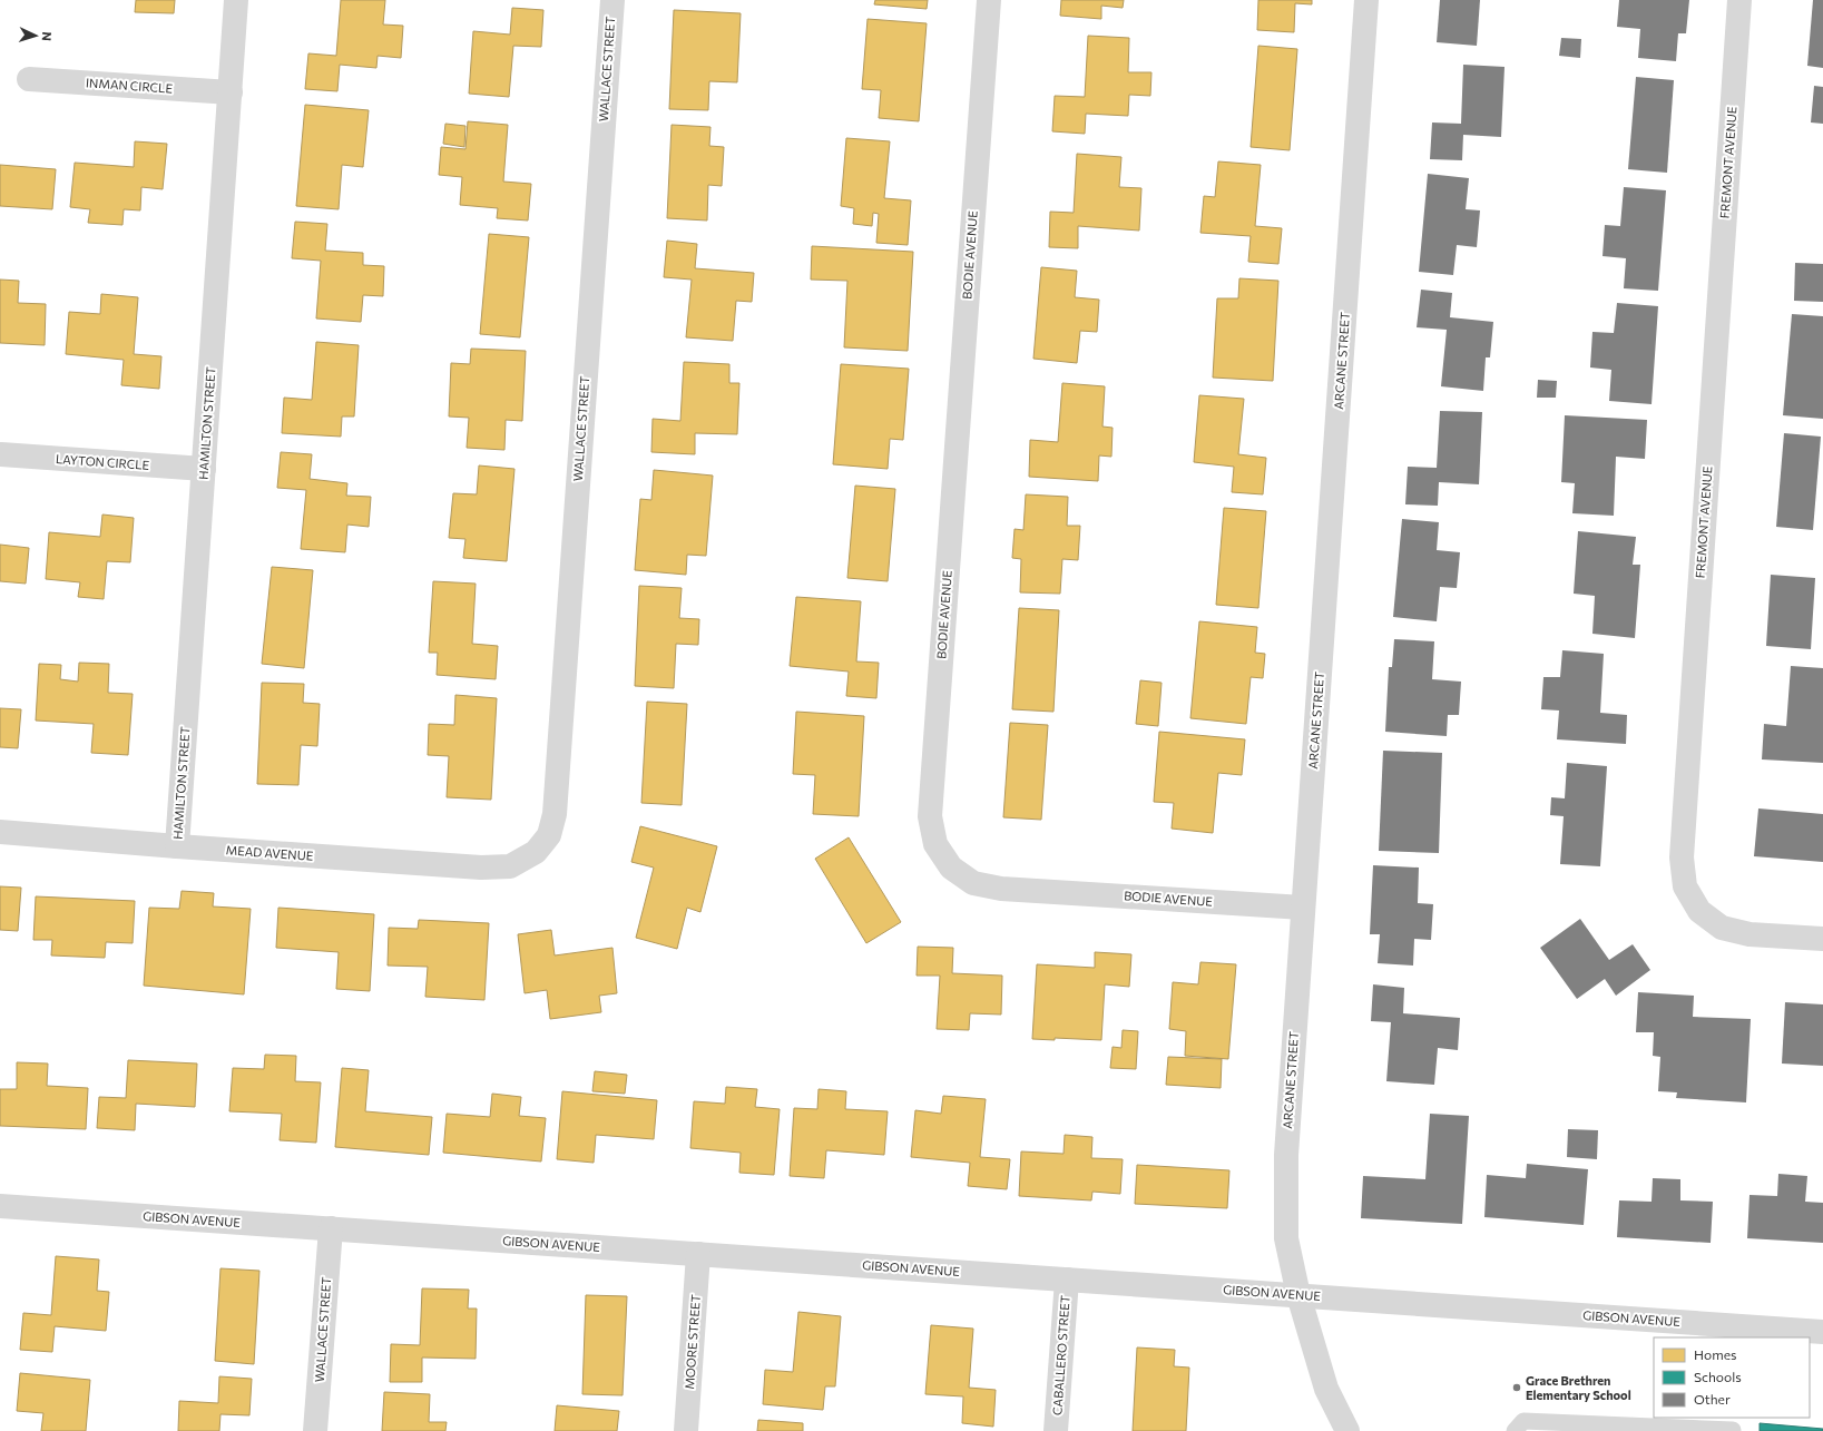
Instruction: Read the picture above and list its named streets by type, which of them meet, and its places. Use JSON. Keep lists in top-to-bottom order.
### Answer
{
  "streets": {
    "street": [
      "WALLACE STREET",
      "INMAN CIRCLE",
      "FREMONT AVENUE",
      "BODIE AVENUE",
      "ARCANE STREET",
      "HAMILTON STREET",
      "LAYTON CIRCLE",
      "MEAD AVENUE",
      "GIBSON AVENUE",
      "MOORE STREET",
      "CABALLERO STREET"
    ]
  },
  "crossings": [
    ["WALLACE STREET", "MEAD AVENUE"],
    ["WALLACE STREET", "GIBSON AVENUE"],
    ["INMAN CIRCLE", "HAMILTON STREET"],
    ["BODIE AVENUE", "ARCANE STREET"],
    ["ARCANE STREET", "GIBSON AVENUE"],
    ["HAMILTON STREET", "LAYTON CIRCLE"],
    ["HAMILTON STREET", "MEAD AVENUE"],
    ["GIBSON AVENUE", "MOORE STREET"],
    ["GIBSON AVENUE", "CABALLERO STREET"]
  ],
  "places": ["Grace Brethren Elementary School"],
  "legend": ["Homes", "Schools", "Other"],
  "north": "right"
}
